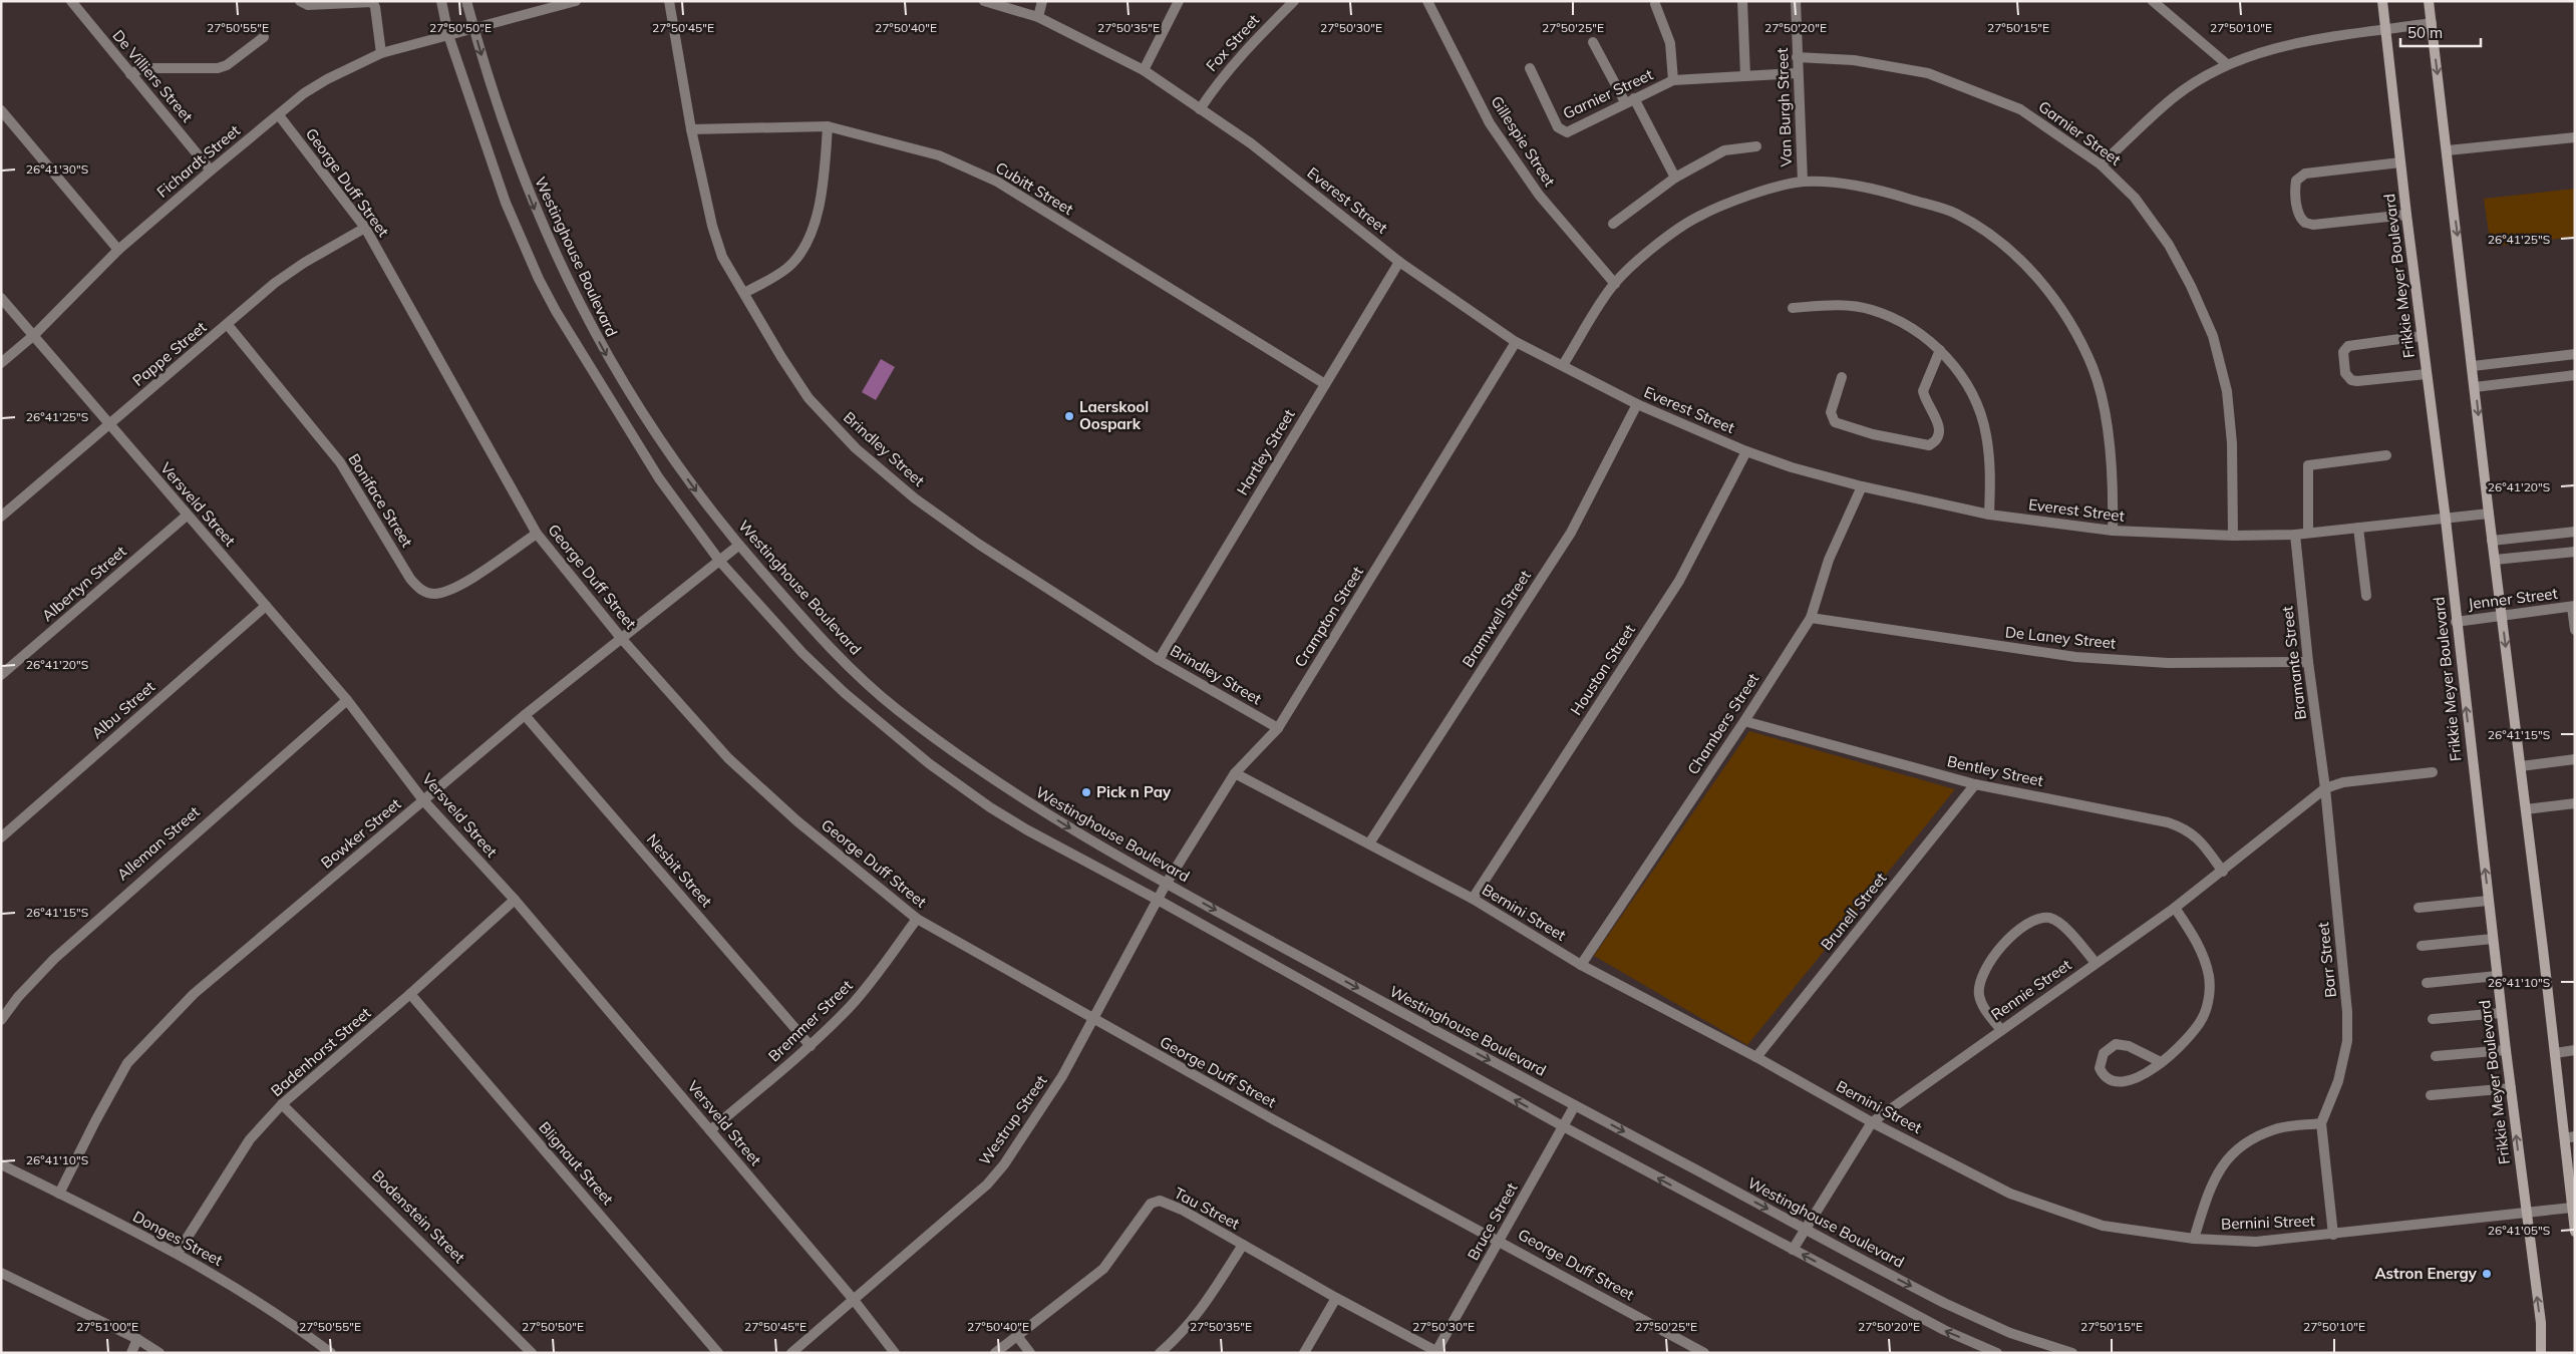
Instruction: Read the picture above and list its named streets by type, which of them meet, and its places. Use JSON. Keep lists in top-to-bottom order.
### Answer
{
  "streets": {
    "main road": ["Frikkie Meyer Boulevard"],
    "street": [
      "Fox Street",
      "De Villiers Street",
      "Garnier Street",
      "Van Burgh Street",
      "Gillespie Street",
      "Fichardt Street",
      "George Duff Street",
      "Cubitt Street",
      "Everest Street",
      "Westinghouse Boulevard",
      "Pappe Street",
      "Brindley Street",
      "Hartley Street",
      "Boniface Street",
      "Versveld Street",
      "Albertyn Street",
      "Jenner Street",
      "Crampton Street",
      "Bramwell Street",
      "De Laney Street",
      "Bramante Street",
      "Houston Street",
      "Albu Street",
      "Chambers Street",
      "Bentley Street",
      "Bowker Street",
      "Alleman Street",
      "Nesbit Street",
      "Brunell Street",
      "Bernini Street",
      "Barr Street",
      "Rennie Street",
      "Bremmer Street",
      "Badenhorst Street",
      "Westrup Street",
      "Blignaut Street",
      "Tau Street",
      "Bodenstein Street",
      "Bruce Street",
      "Donges Street"
    ]
  },
  "crossings": [
    ["Fox Street", "Everest Street"],
    ["De Villiers Street", "Fichardt Street"],
    ["Garnier Street", "Van Burgh Street"],
    ["Garnier Street", "Everest Street"],
    ["Fichardt Street", "George Duff Street"],
    ["Fichardt Street", "Versveld Street"],
    ["George Duff Street", "Pappe Street"],
    ["George Duff Street", "Boniface Street"],
    ["George Duff Street", "Bowker Street"],
    ["George Duff Street", "Bremmer Street"],
    ["George Duff Street", "Westrup Street"],
    ["George Duff Street", "Bruce Street"],
    ["Cubitt Street", "Brindley Street"],
    ["Cubitt Street", "Hartley Street"],
    ["Everest Street", "Frikkie Meyer Boulevard"],
    ["Everest Street", "Hartley Street"],
    ["Everest Street", "Crampton Street"],
    ["Everest Street", "Bramwell Street"],
    ["Everest Street", "Bramante Street"],
    ["Everest Street", "Houston Street"],
    ["Everest Street", "Chambers Street"],
    ["Westinghouse Boulevard", "Crampton Street"],
    ["Westinghouse Boulevard", "Bowker Street"],
    ["Westinghouse Boulevard", "Rennie Street"],
    ["Westinghouse Boulevard", "Bruce Street"],
    ["Frikkie Meyer Boulevard", "Jenner Street"],
    ["Frikkie Meyer Boulevard", "Bernini Street"],
    ["Pappe Street", "Boniface Street"],
    ["Pappe Street", "Versveld Street"],
    ["Brindley Street", "Hartley Street"],
    ["Brindley Street", "Crampton Street"],
    ["Versveld Street", "Albertyn Street"],
    ["Versveld Street", "Albu Street"],
    ["Versveld Street", "Bowker Street"],
    ["Versveld Street", "Alleman Street"],
    ["Versveld Street", "Bremmer Street"],
    ["Versveld Street", "Badenhorst Street"],
    ["Versveld Street", "Westrup Street"],
    ["Crampton Street", "Bernini Street"],
    ["Crampton Street", "Westrup Street"],
    ["Bramwell Street", "Bernini Street"],
    ["De Laney Street", "Bramante Street"],
    ["De Laney Street", "Chambers Street"],
    ["Bramante Street", "Barr Street"],
    ["Bramante Street", "Rennie Street"],
    ["Houston Street", "Bernini Street"],
    ["Chambers Street", "Bentley Street"],
    ["Chambers Street", "Bernini Street"],
    ["Bentley Street", "Brunell Street"],
    ["Bentley Street", "Rennie Street"],
    ["Bowker Street", "Nesbit Street"],
    ["Bowker Street", "Donges Street"],
    ["Nesbit Street", "Bremmer Street"],
    ["Brunell Street", "Bernini Street"],
    ["Bernini Street", "Barr Street"],
    ["Bernini Street", "Rennie Street"],
    ["Barr Street", "Rennie Street"],
    ["Badenhorst Street", "Blignaut Street"],
    ["Badenhorst Street", "Bodenstein Street"],
    ["Badenhorst Street", "Donges Street"],
    ["Tau Street", "Bruce Street"]
  ],
  "places": ["Laerskool Oospark", "Pick n Pay", "Astron Energy"],
  "scale_bar": "50 m",
  "coordinates": [
    "27°50'55\"E",
    "27°50'50\"E",
    "27°50'45\"E",
    "27°50'40\"E",
    "27°50'35\"E",
    "27°50'30\"E",
    "27°50'25\"E",
    "27°50'20\"E",
    "27°50'15\"E",
    "27°50'10\"E",
    "26°41'30\"S",
    "26°41'25\"S",
    "26°41'20\"S",
    "26°41'15\"S",
    "26°41'10\"S",
    "26°41'05\"S",
    "27°51'00\"E"
  ]
}
